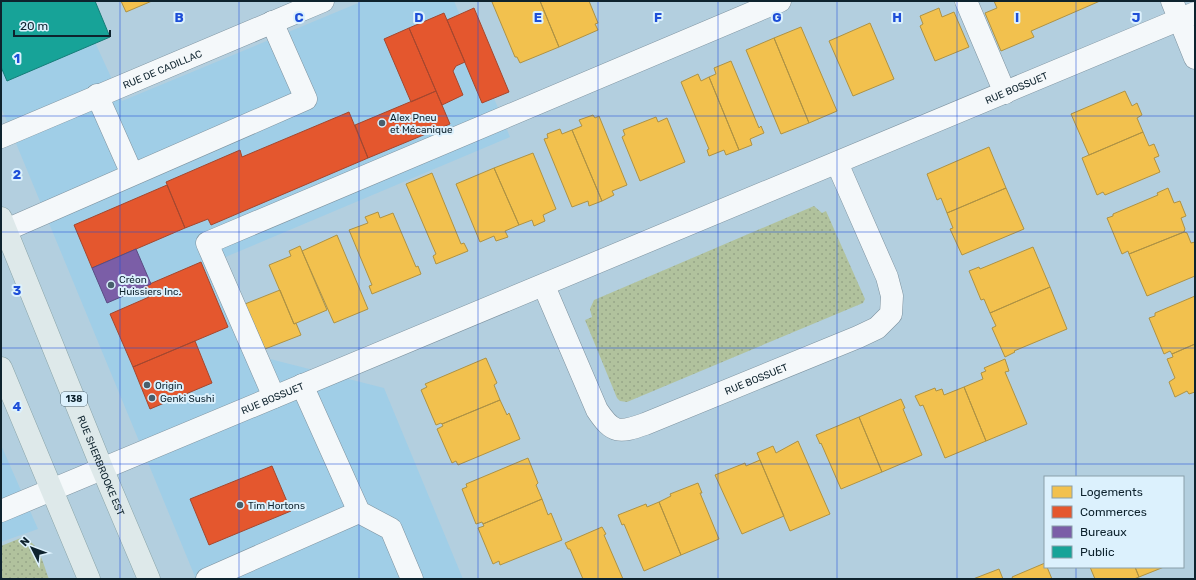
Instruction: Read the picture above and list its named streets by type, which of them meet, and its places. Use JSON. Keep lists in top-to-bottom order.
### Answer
{
  "streets": {
    "main road": ["138", "RUE SHERBROOKE EST"],
    "street": ["RUE DE CADILLAC", "RUE BOSSUET"]
  },
  "crossings": [
    ["RUE BOSSUET", "RUE SHERBROOKE EST"]
  ],
  "places": [
    "Alex Pneu et Mécanique",
    "Créon Huissiers Inc.",
    "Origin",
    "Genki Sushi",
    "Tim Hortons"
  ],
  "legend": [
    "Logements",
    "Commerces",
    "Bureaux",
    "Public"
  ],
  "scale_bar": "20 m",
  "north": "top left",
  "grid": {
    "columns": [
      "B",
      "C",
      "D",
      "E",
      "F",
      "G",
      "H",
      "I",
      "J"
    ],
    "rows": [
      "1",
      "2",
      "3",
      "4"
    ]
  }
}
